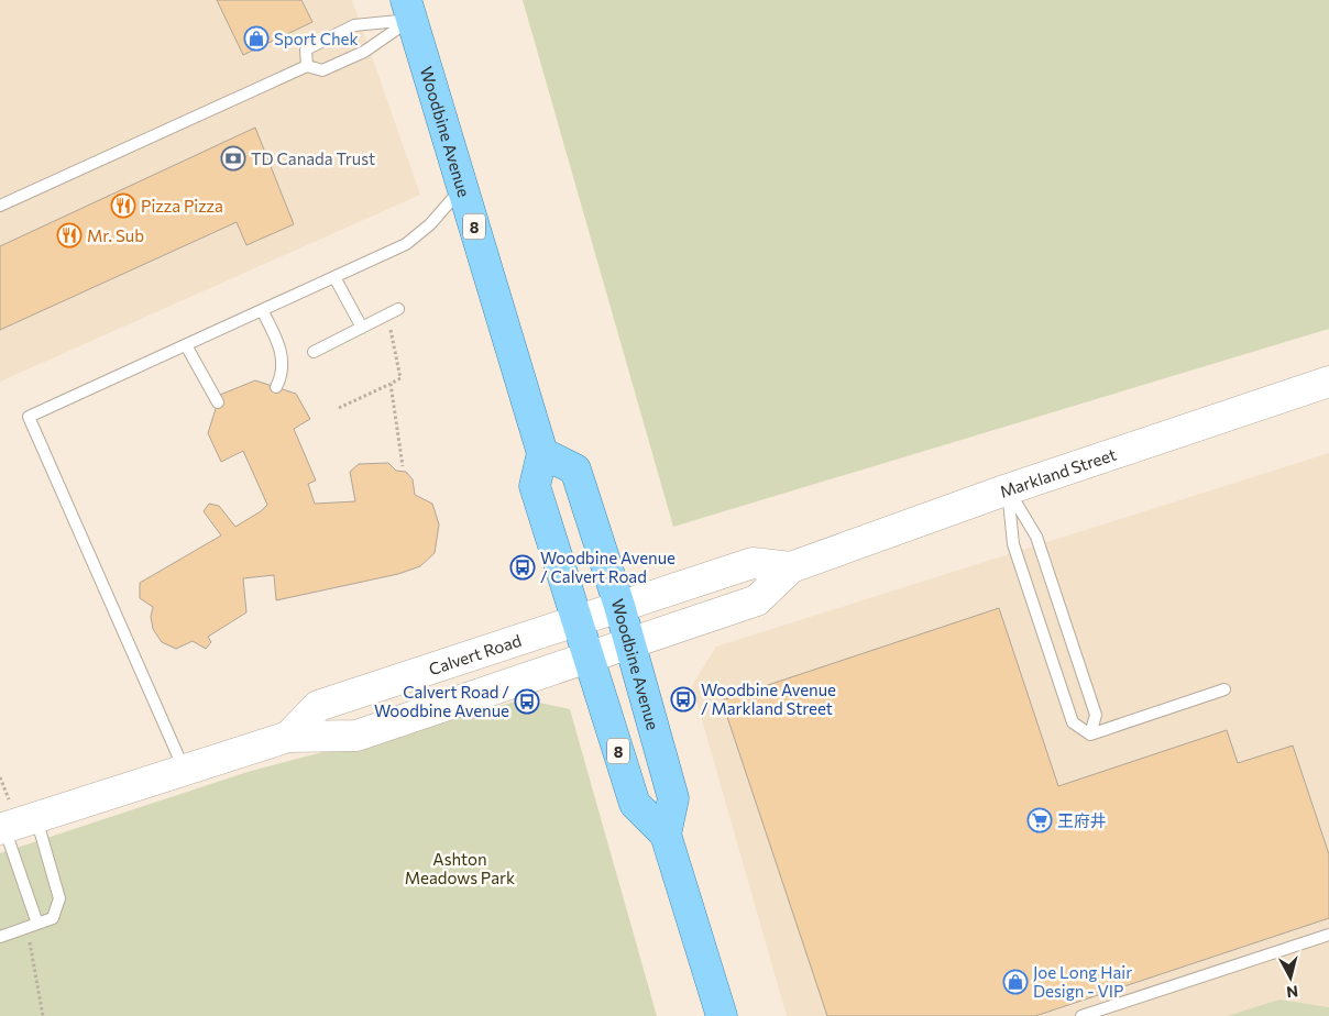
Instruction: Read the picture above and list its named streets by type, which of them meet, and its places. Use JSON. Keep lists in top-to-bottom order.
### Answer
{
  "streets": {
    "main road": ["Woodbine Avenue", "8"],
    "street": ["Markland Street", "Calvert Road"]
  },
  "crossings": [
    ["Woodbine Avenue", "Markland Street"],
    ["Woodbine Avenue", "Calvert Road"],
    ["Markland Street", "Calvert Road"]
  ],
  "parks": ["Ashton Meadows Park"],
  "places": {
    "shop": ["Sport Chek", "Joe Long Hair Design - VIP"],
    "bank": ["TD Canada Trust"],
    "restaurant": ["Pizza Pizza", "Mr. Sub"],
    "bus stop": ["Woodbine Avenue / Calvert Road", "Woodbine Avenue / Markland Street", "Calvert Road / Woodbine Avenue"],
    "supermarket": ["王府井"]
  },
  "north": "bottom"
}
